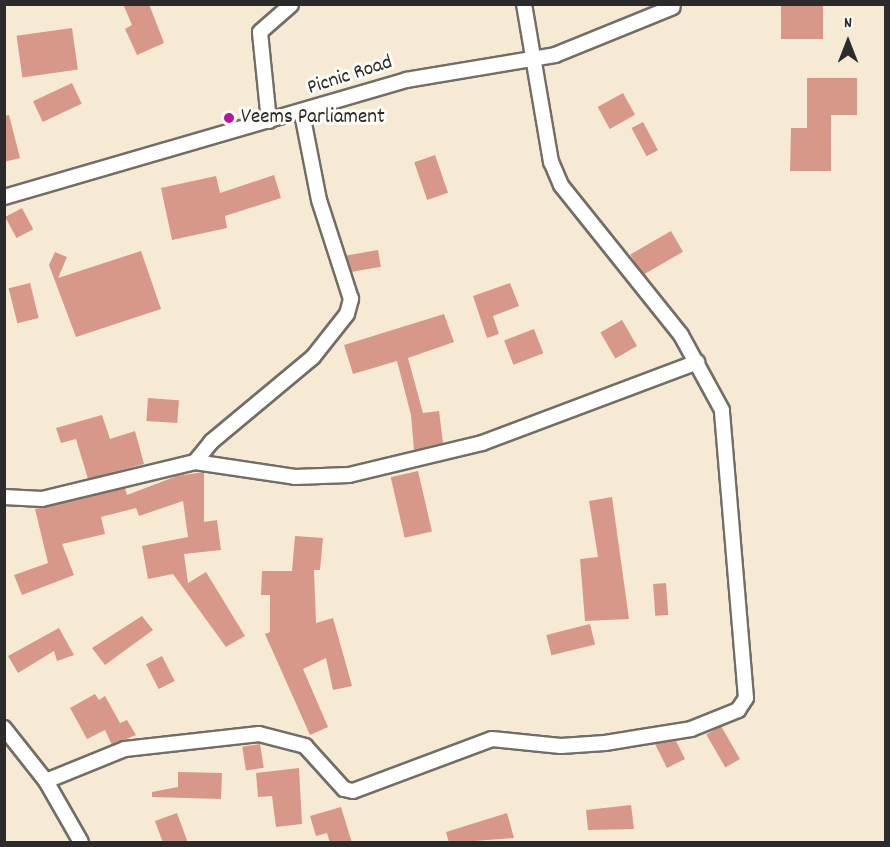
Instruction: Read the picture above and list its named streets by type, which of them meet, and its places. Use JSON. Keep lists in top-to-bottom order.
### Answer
{
  "streets": {
    "street": ["Picnic Road"]
  },
  "places": ["Veems Parliament"],
  "north": "top"
}
